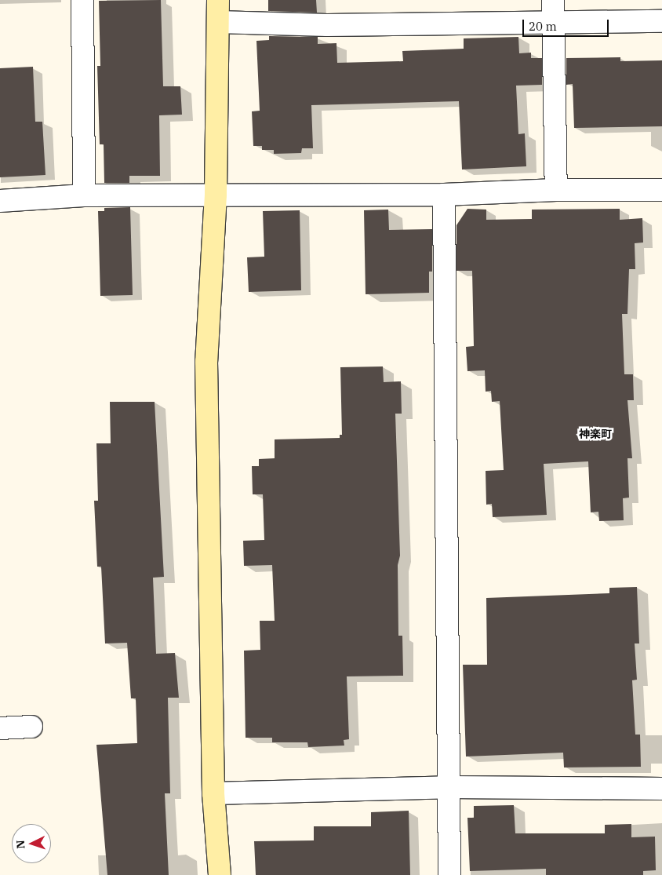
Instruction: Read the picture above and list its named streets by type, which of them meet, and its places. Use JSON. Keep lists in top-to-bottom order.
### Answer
{
  "districts": ["神楽町"],
  "scale_bar": "20 m",
  "north": "left"
}
